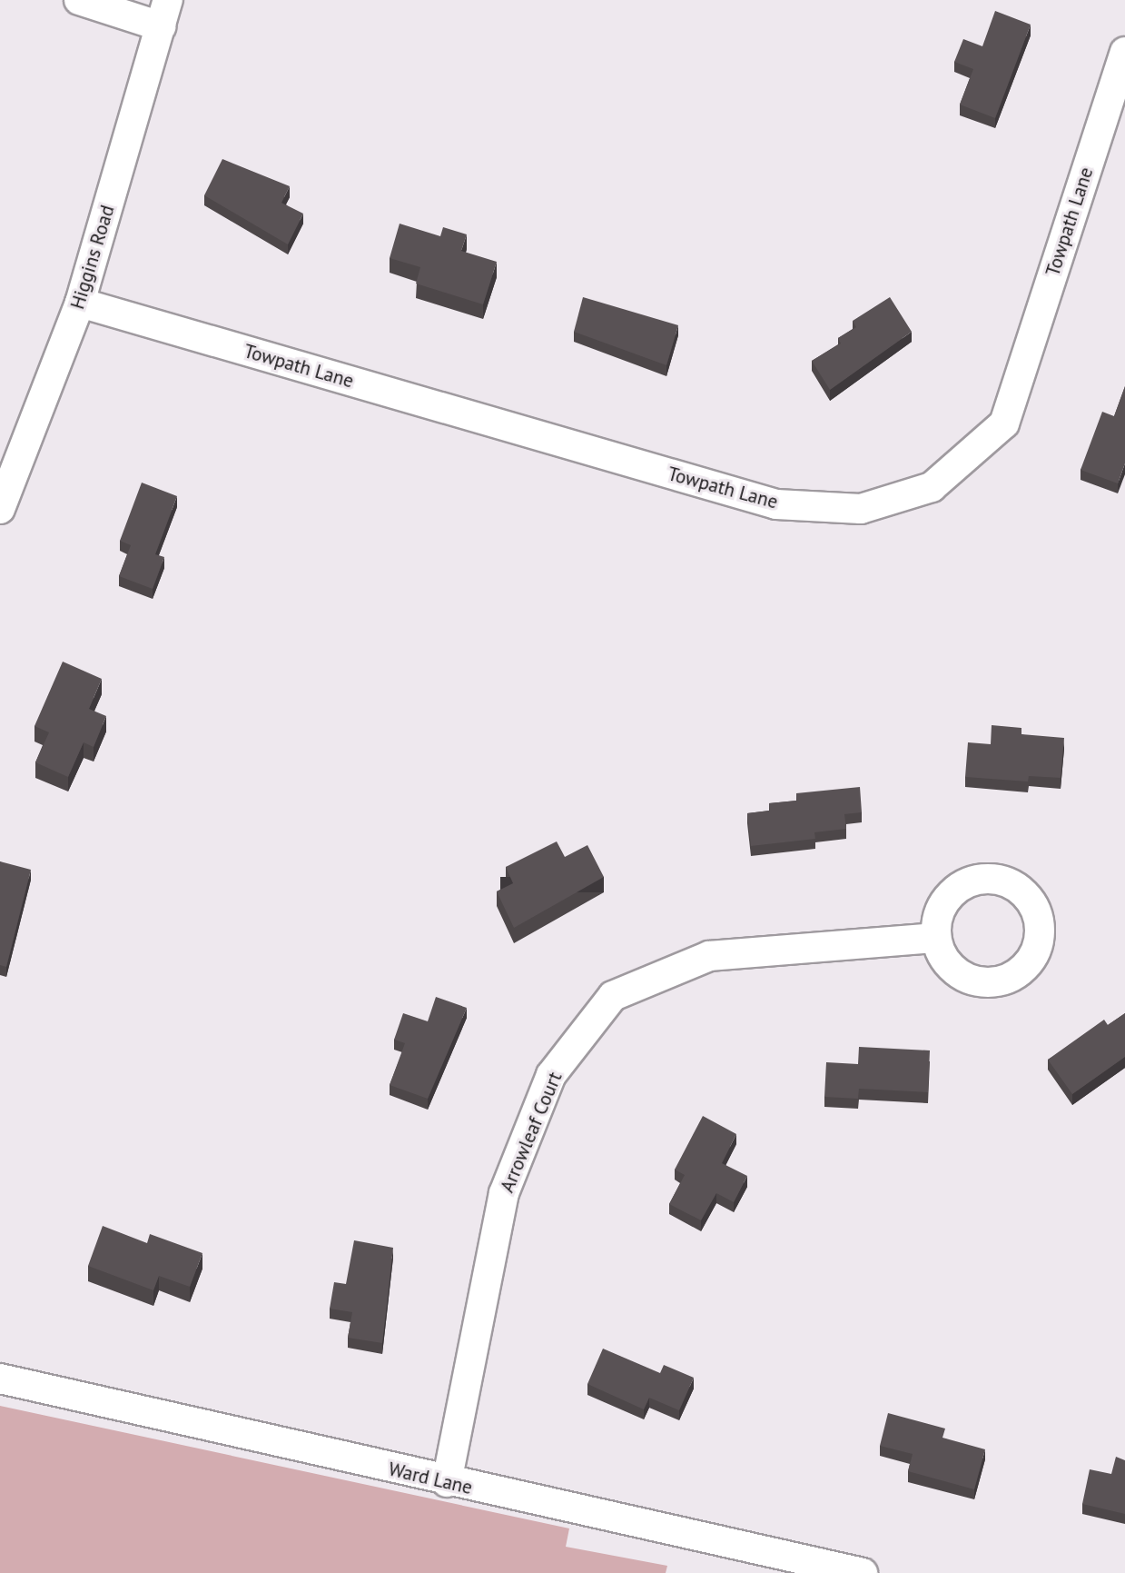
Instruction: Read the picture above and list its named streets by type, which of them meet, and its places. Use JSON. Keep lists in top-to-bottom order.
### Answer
{
  "streets": {
    "street": [
      "Towpath Lane",
      "Higgins Road",
      "Arrowleaf Court",
      "Ward Lane"
    ]
  },
  "crossings": [
    ["Towpath Lane", "Higgins Road"],
    ["Arrowleaf Court", "Ward Lane"]
  ]
}
